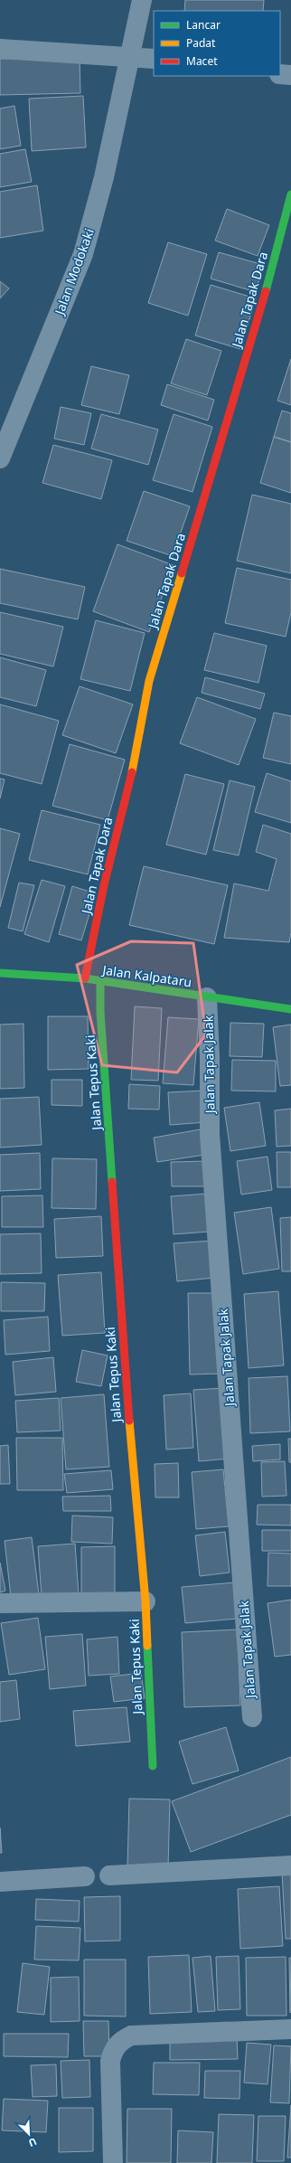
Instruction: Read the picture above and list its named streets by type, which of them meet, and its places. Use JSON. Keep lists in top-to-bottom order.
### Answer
{
  "streets": {
    "street": [
      "Jalan Modokaki",
      "Jalan Tapak Dara",
      "Jalan Kalpataru",
      "Jalan Tapak Jalak",
      "Jalan Tepus Kaki"
    ]
  },
  "crossings": [
    ["Jalan Tapak Dara", "Jalan Kalpataru"],
    ["Jalan Kalpataru", "Jalan Tapak Jalak"],
    ["Jalan Kalpataru", "Jalan Tepus Kaki"]
  ],
  "legend": ["Lancar", "Padat", "Macet"],
  "north": "bottom right"
}
